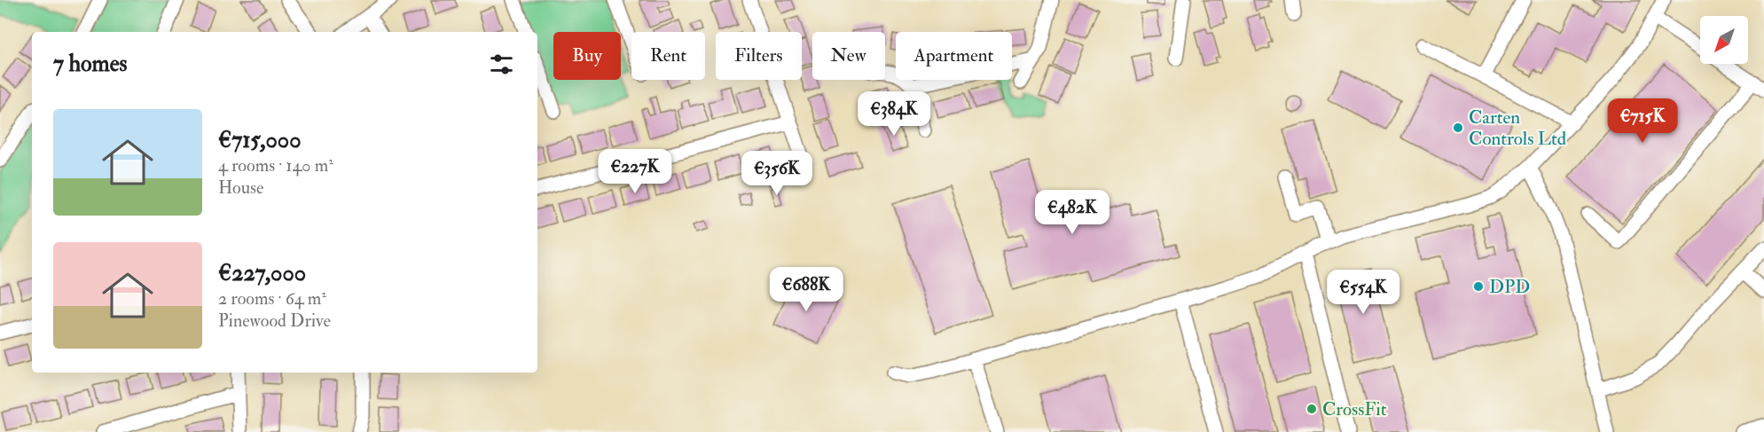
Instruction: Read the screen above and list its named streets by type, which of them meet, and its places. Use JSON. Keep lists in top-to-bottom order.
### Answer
{
  "places": ["Carten Controls Ltd", "DPD", "CrossFit"],
  "north": "bottom left",
  "page": {
    "chip": [
      "Buy",
      "Rent",
      "Filters",
      "New",
      "Apartment"
    ],
    "heading": "7 homes",
    "price": [
      "€384K",
      "€715K",
      "€227K",
      "€356K",
      "€482K",
      "€688K",
      "€554K"
    ],
    "list": [
      {
        "name": "€715,000",
        "note": "4 rooms · 140 m² · House"
      },
      {
        "name": "€227,000",
        "note": "2 rooms · 64 m² · Pinewood Drive"
      }
    ]
  }
}
